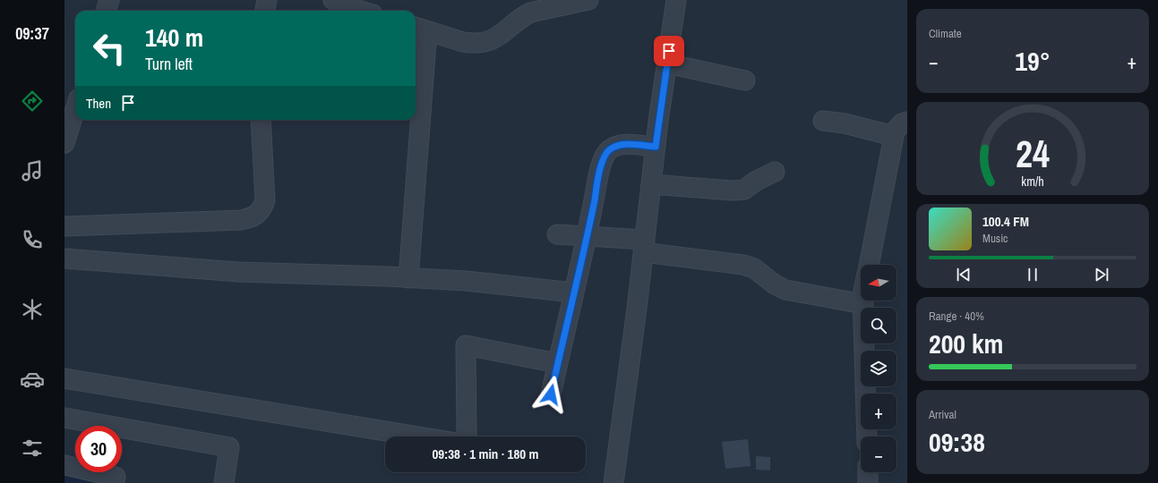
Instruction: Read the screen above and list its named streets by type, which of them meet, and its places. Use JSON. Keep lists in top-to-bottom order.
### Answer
{
  "north": "left",
  "page": {
    "tabs": "09:37",
    "tile": [
      "Climate",
      ["Range · 40%", "200 km"],
      ["Arrival", "09:38"]
    ],
    "turn": ["140 m", "Turn left"],
    "heat": ["−", "19°", "+"],
    "then": "Then",
    "song": ["100.4 FM", "Music"],
    "map_buttons": ["+", "−"],
    "limit": "30",
    "trip": "09:38 · 1 min · 180 m",
    "gauge": ["24", "km/h"]
  }
}
